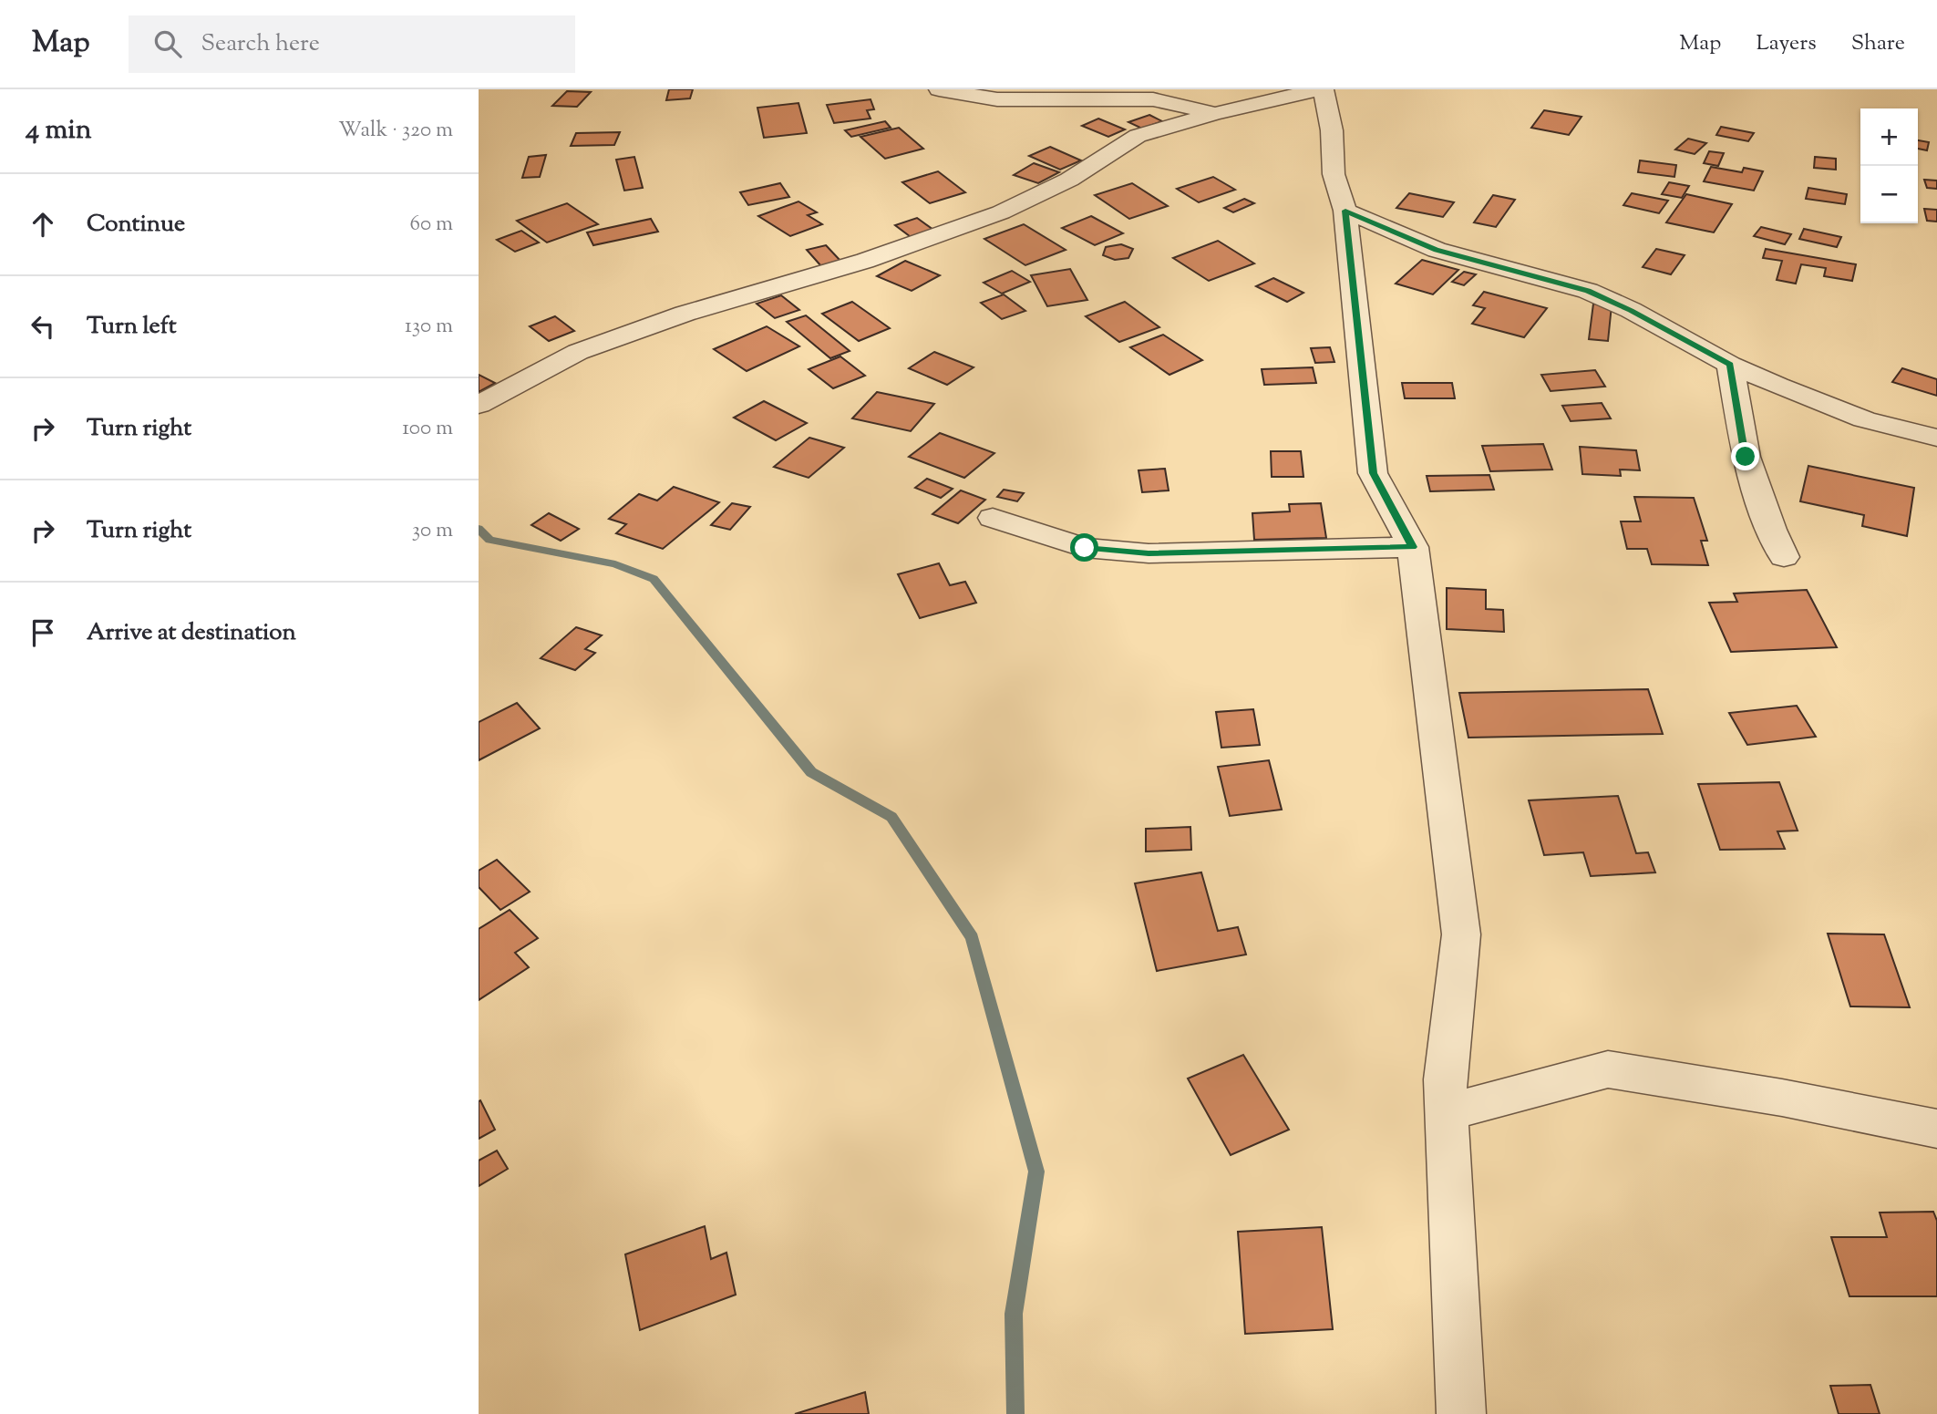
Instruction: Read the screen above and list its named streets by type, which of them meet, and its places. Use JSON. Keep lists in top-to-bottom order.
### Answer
{
  "page": {
    "header": "Map",
    "search": "Search here",
    "nav": ["Map", "Layers", "Share"],
    "heading": ["4 min", "Walk · 320 m"],
    "map_buttons": ["+", "−"],
    "list": [
      ["Continue", "60 m"],
      ["Turn left", "130 m"],
      ["Turn right", "100 m"],
      ["Turn right", "30 m"],
      "Arrive at destination"
    ]
  }
}
